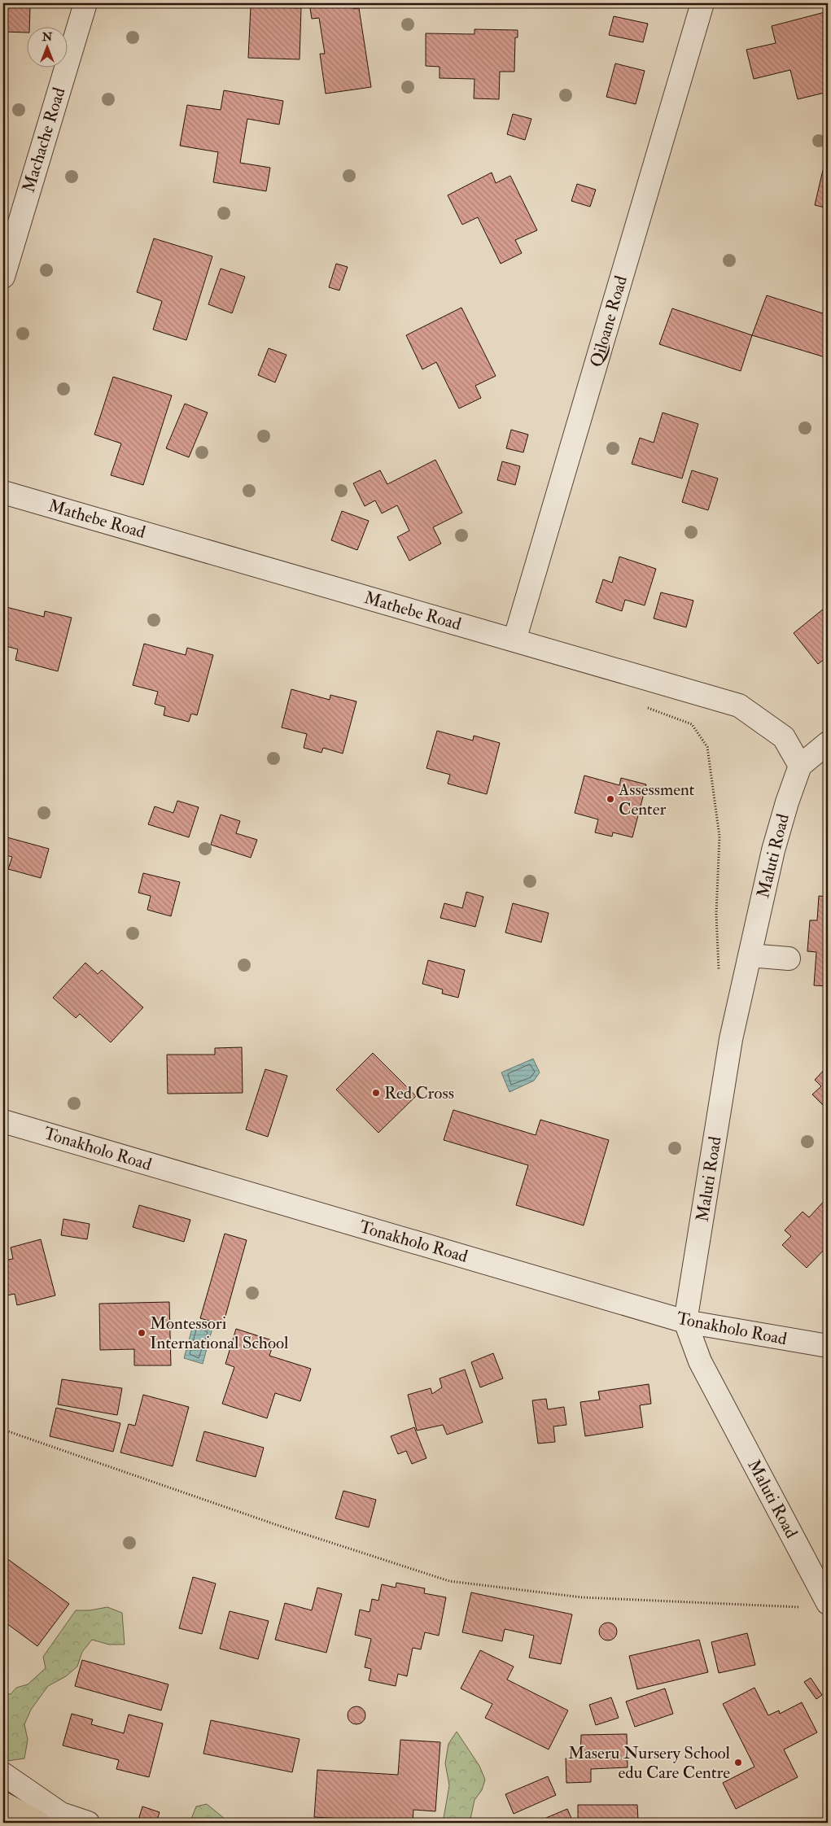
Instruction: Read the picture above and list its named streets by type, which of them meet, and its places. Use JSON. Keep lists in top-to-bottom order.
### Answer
{
  "streets": {
    "street": [
      "Machache Road",
      "Qiloane Road",
      "Mathebe Road",
      "Maluti Road",
      "Tonakholo Road"
    ]
  },
  "crossings": [
    ["Qiloane Road", "Mathebe Road"],
    ["Mathebe Road", "Maluti Road"],
    ["Maluti Road", "Tonakholo Road"]
  ],
  "places": [
    "Assessment Center",
    "Red Cross",
    "Montessori International School",
    "Maseru Nursery School edu Care Centre"
  ],
  "north": "top"
}
